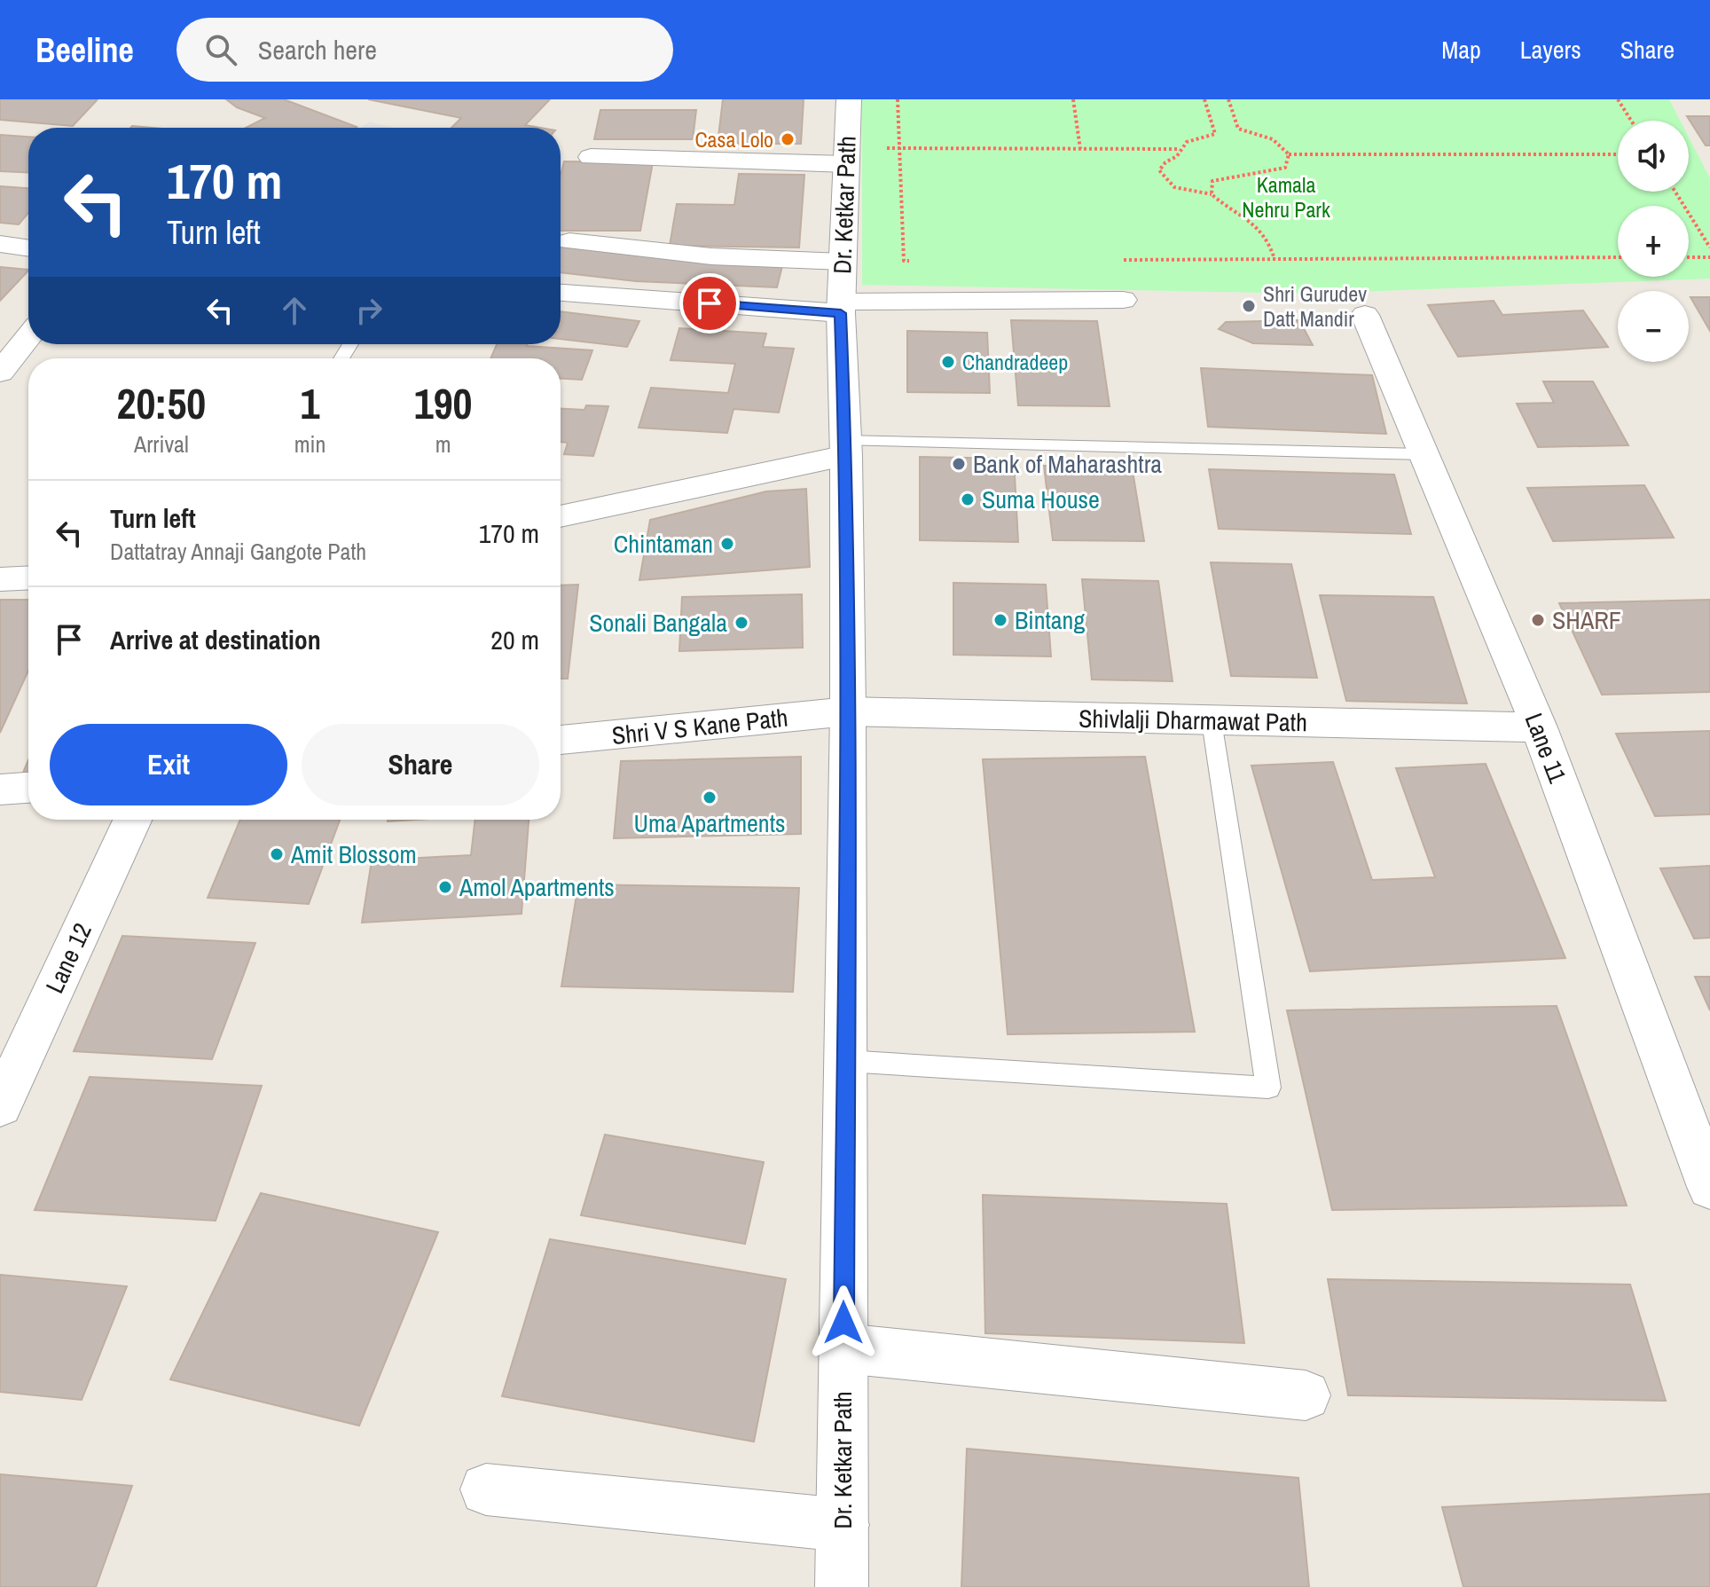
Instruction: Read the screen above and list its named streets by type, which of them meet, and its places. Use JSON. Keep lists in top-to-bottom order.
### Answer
{
  "streets": {
    "street": [
      "Dr. Ketkar Path",
      "Shivlalji Dharmawat Path",
      "Shri V S Kane Path",
      "Lane 11",
      "Lane 12"
    ]
  },
  "crossings": [
    ["Dr. Ketkar Path", "Shivlalji Dharmawat Path"],
    ["Dr. Ketkar Path", "Shri V S Kane Path"],
    ["Shivlalji Dharmawat Path", "Shri V S Kane Path"],
    ["Shivlalji Dharmawat Path", "Lane 11"]
  ],
  "parks": ["Kamala Nehru Park"],
  "places": [
    "Casa Lolo",
    "Shri Gurudev Datt Mandir",
    "Chandradeep",
    "Bank of Maharashtra",
    "Suma House",
    "Chintaman",
    "Bintang",
    "SHARF",
    "Sonali Bangala",
    "Uma Apartments",
    "Amit Blossom",
    "Amol Apartments"
  ],
  "page": {
    "header": "Beeline",
    "search": "Search here",
    "nav": ["Map", "Layers", "Share"],
    "map_buttons": ["+", "−"],
    "turn": ["170 m", "Turn left"],
    "eta": [
      "20:50",
      "Arrival",
      "1",
      "min",
      "190",
      "m"
    ],
    "list": [
      {
        "name": "Turn left",
        "note": "Dattatray Annaji Gangote Path",
        "value": "170 m"
      },
      {
        "name": "Arrive at destination",
        "value": "20 m"
      }
    ],
    "buttons": ["Exit", "Share"]
  }
}
